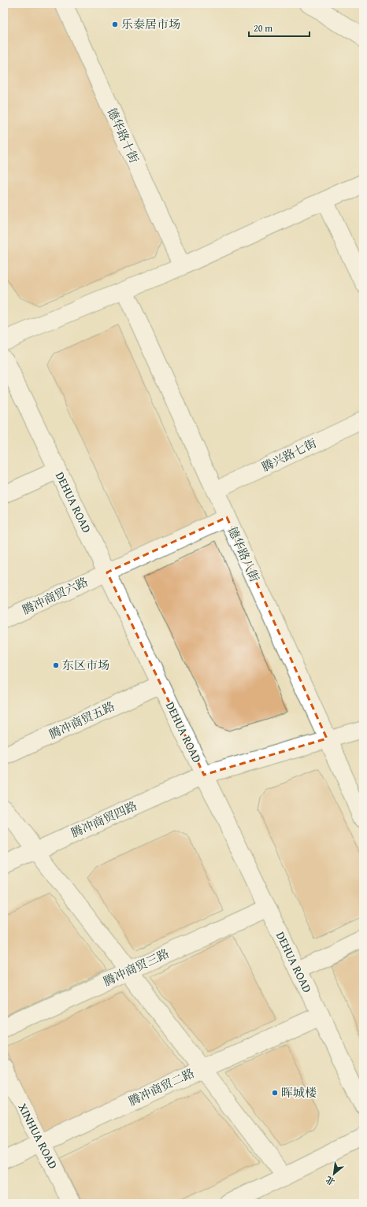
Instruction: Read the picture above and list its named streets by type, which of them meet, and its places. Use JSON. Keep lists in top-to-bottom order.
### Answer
{
  "streets": {
    "street": [
      "德华路十街",
      "腾兴路七街",
      "DEHUA ROAD",
      "德华路八街",
      "腾冲商贸六路",
      "腾冲商贸五路",
      "腾冲商贸四路",
      "腾冲商贸三路",
      "腾冲商贸二路",
      "XINHUA ROAD"
    ]
  },
  "crossings": [
    ["腾兴路七街", "德华路八街"],
    ["DEHUA ROAD", "腾冲商贸六路"],
    ["DEHUA ROAD", "腾冲商贸五路"],
    ["DEHUA ROAD", "腾冲商贸四路"],
    ["DEHUA ROAD", "腾冲商贸三路"],
    ["DEHUA ROAD", "腾冲商贸二路"],
    ["德华路八街", "腾冲商贸六路"],
    ["德华路八街", "腾冲商贸四路"],
    ["腾冲商贸二路", "XINHUA ROAD"]
  ],
  "places": ["乐泰居市场", "东区市场", "晖城楼"],
  "scale_bar": "20 m",
  "north": "bottom left"
}
